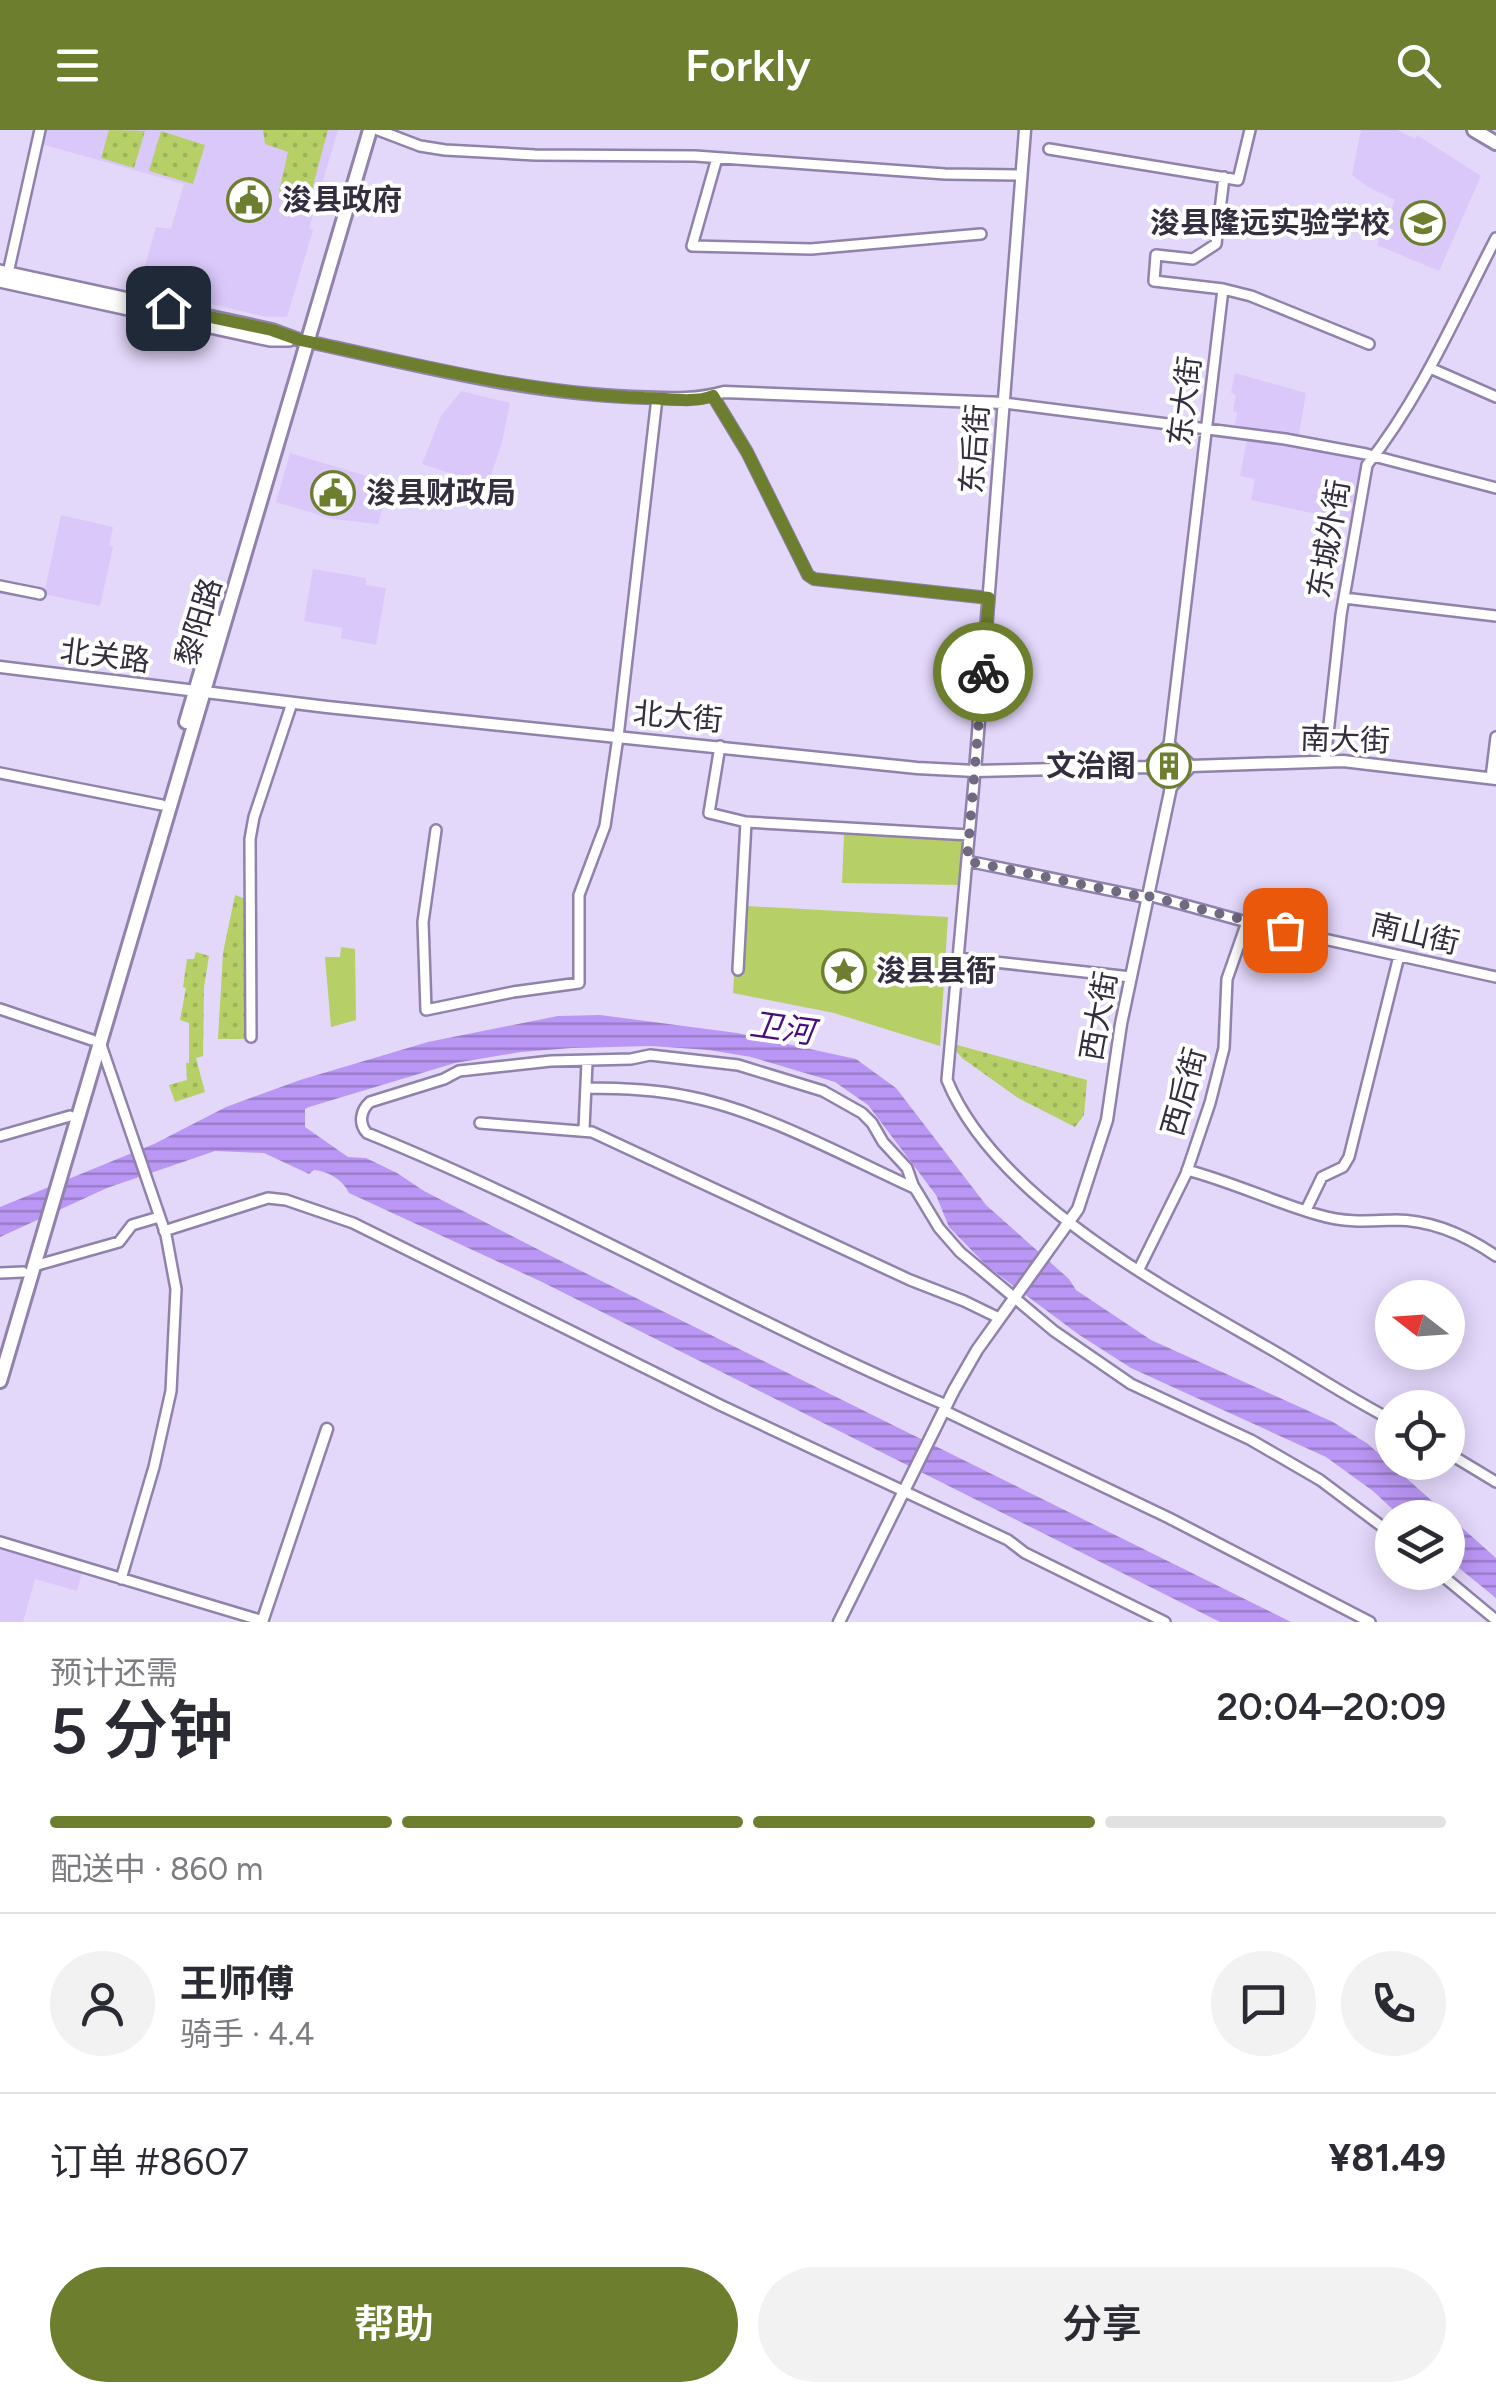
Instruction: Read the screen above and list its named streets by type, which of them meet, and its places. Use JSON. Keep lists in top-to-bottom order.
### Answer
{
  "streets": {
    "main road": ["黎阳路"],
    "street": [
      "东大街",
      "东后街",
      "东城外街",
      "北关路",
      "北大街",
      "南大街",
      "南山街",
      "西大街",
      "西后街"
    ]
  },
  "crossings": [
    ["东后街", "北大街"],
    ["东城外街", "南大街"],
    ["黎阳路", "北关路"],
    ["黎阳路", "北大街"],
    ["北关路", "北大街"],
    ["南山街", "西大街"],
    ["南山街", "西后街"]
  ],
  "water": ["卫河"],
  "places": {
    "public building": ["浚县政府", "浚县财政局"],
    "school or university": ["浚县隆远实验学校"],
    "building": ["文治阁"],
    "place": ["浚县县衙"]
  },
  "north": "left",
  "page": {
    "header": "Forkly",
    "heading": ["5 分钟", "预计还需", "20:04–20:09"],
    "panel": [
      "王师傅",
      "骑手 · 4.4",
      "订单 #8607",
      "¥81.49"
    ],
    "bar": "配送中 · 860 m",
    "buttons": ["帮助", "分享"]
  }
}
